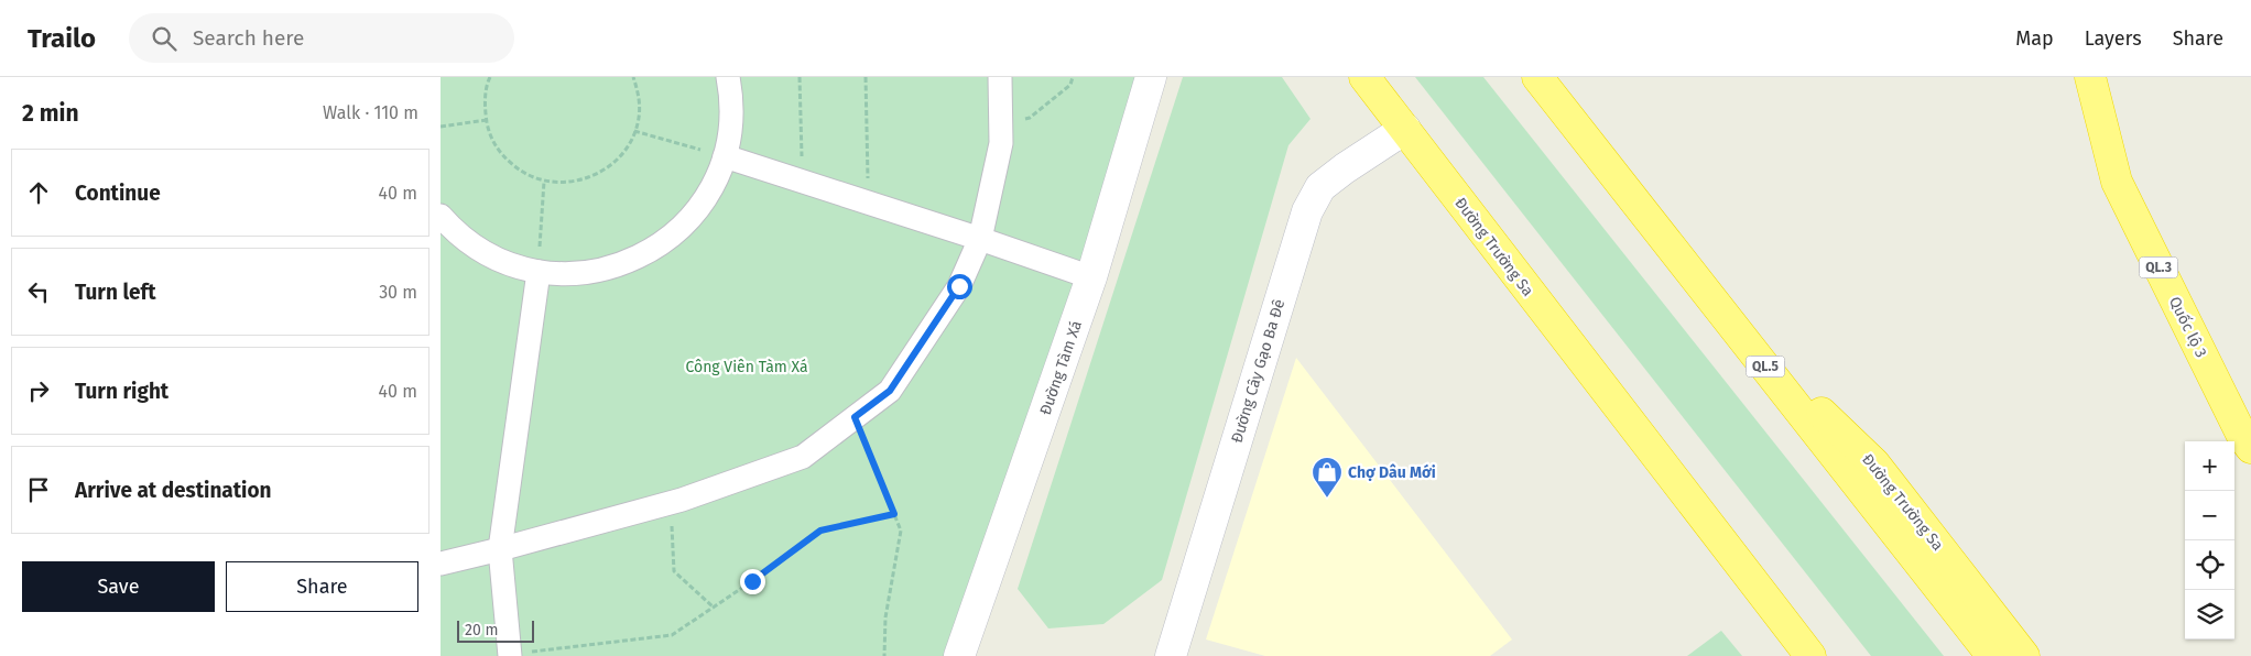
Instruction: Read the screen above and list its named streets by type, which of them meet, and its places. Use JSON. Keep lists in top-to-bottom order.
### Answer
{
  "streets": {
    "highway": [
      "Đường Trường Sa",
      "QL.3",
      "Quốc lộ 3",
      "QL.5"
    ],
    "street": ["Đường Tàm Xá", "Đường Cây Gạo Ba Đê"]
  },
  "crossings": [
    ["Đường Trường Sa", "Đường Cây Gạo Ba Đê"]
  ],
  "parks": ["Công Viên Tàm Xá"],
  "places": {
    "shop": ["Chợ Dâu Mới"]
  },
  "scale_bar": "20 m",
  "page": {
    "header": "Trailo",
    "search": "Search here",
    "nav": ["Map", "Layers", "Share"],
    "heading": ["2 min", "Walk · 110 m"],
    "list": [
      ["Continue", "40 m"],
      ["Turn left", "30 m"],
      ["Turn right", "40 m"],
      "Arrive at destination"
    ],
    "map_buttons": ["+", "−"],
    "buttons": ["Save", "Share"],
    "scale": "20 m"
  }
}
